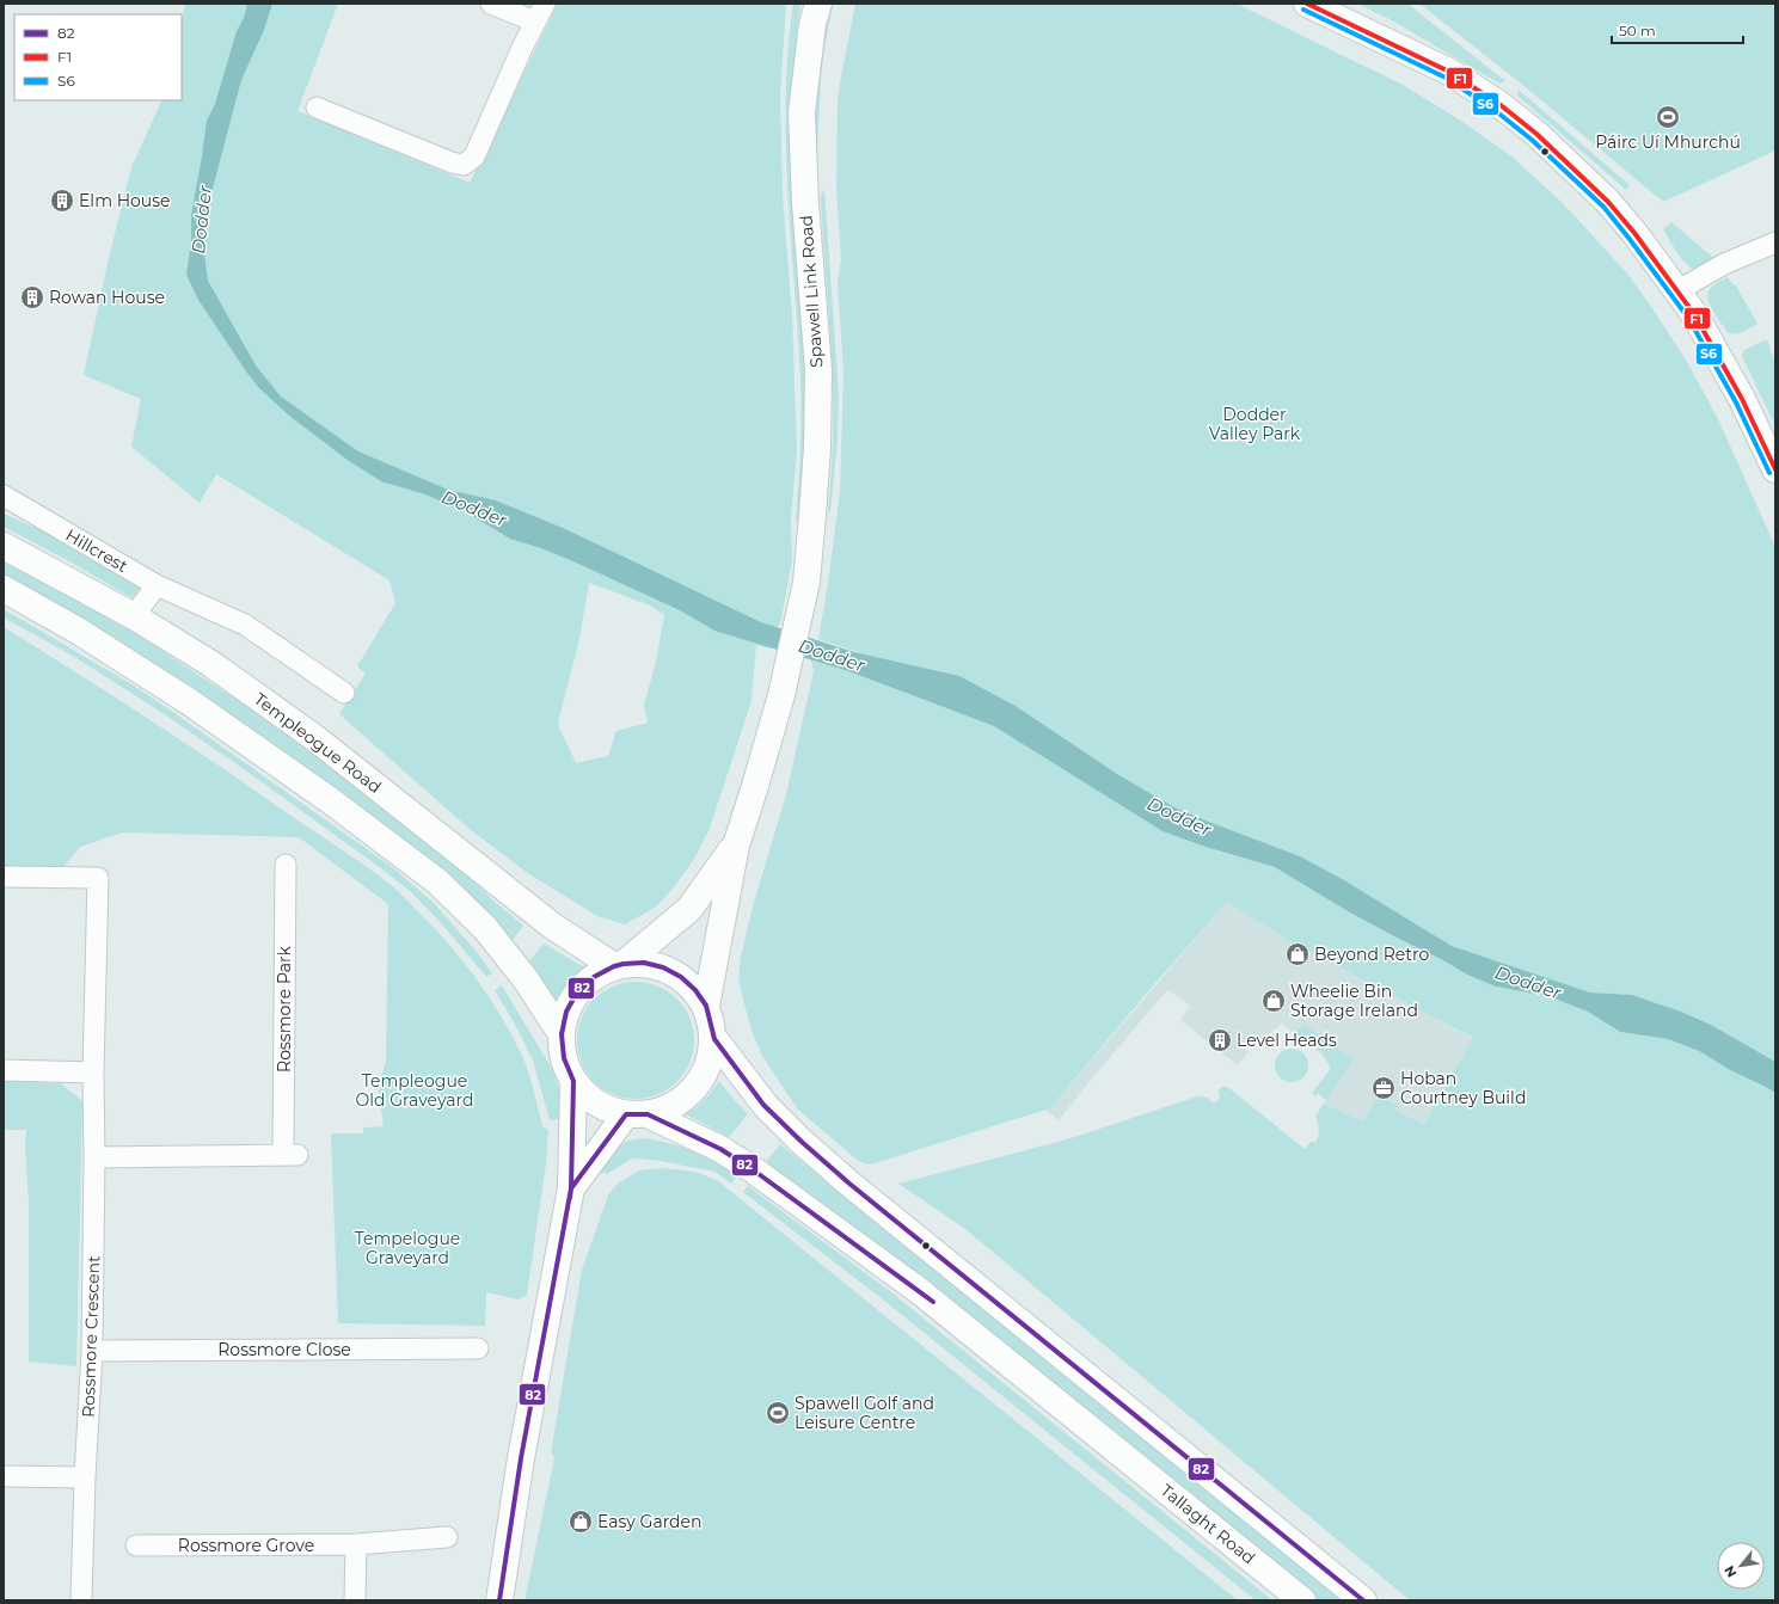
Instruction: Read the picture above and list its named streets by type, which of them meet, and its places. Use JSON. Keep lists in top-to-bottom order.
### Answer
{
  "streets": {
    "main road": ["Spawell Link Road", "Templeogue Road", "Tallaght Road"],
    "street": [
      "Hillcrest",
      "Rossmore Park",
      "Rossmore Crescent",
      "Rossmore Close",
      "Rossmore Grove"
    ]
  },
  "crossings": [
    ["Templeogue Road", "Tallaght Road"],
    ["Rossmore Park", "Rossmore Crescent"],
    ["Rossmore Crescent", "Rossmore Close"]
  ],
  "water": ["Dodder"],
  "parks": ["Dodder Valley Park", "Templeogue Old Graveyard", "Tempelogue Graveyard"],
  "places": {
    "sports": ["Páirc Uí Mhurchú", "Spawell Golf and Leisure Centre"],
    "building": ["Elm House", "Rowan House", "Level Heads"],
    "shop": ["Beyond Retro", "Wheelie Bin Storage Ireland", "Easy Garden"],
    "office": ["Hoban Courtney Build"]
  },
  "lines": ["transit line F1", "transit line S6", "transit line 82"],
  "legend": ["82", "F1", "S6"],
  "scale_bar": "50 m",
  "north": "bottom left"
}
